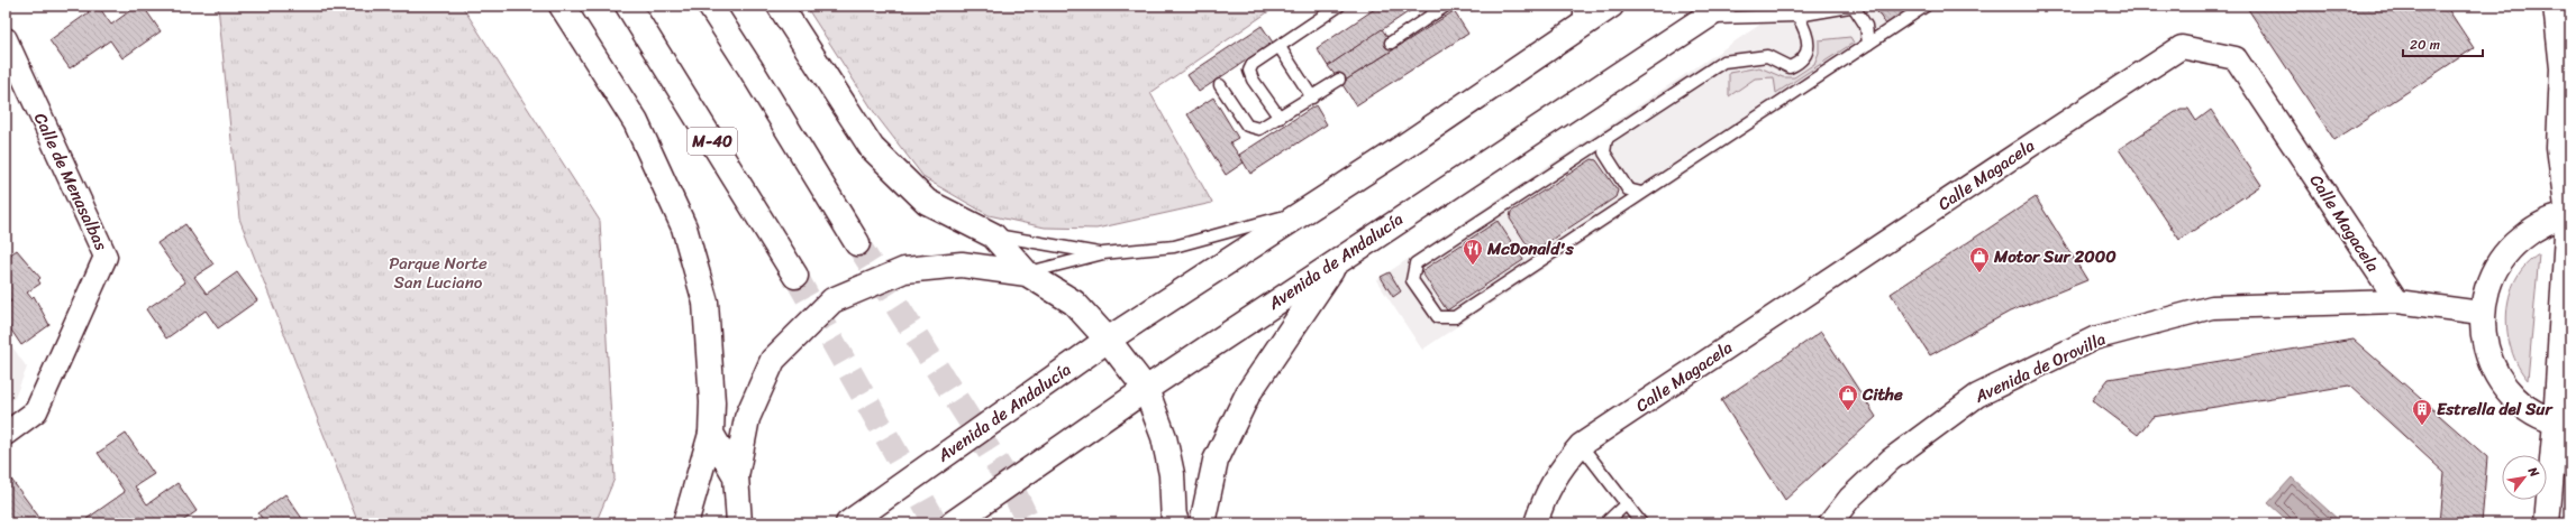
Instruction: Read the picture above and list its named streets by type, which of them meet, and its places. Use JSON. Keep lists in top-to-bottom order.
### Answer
{
  "streets": {
    "main road": ["M-40", "Avenida de Andalucía"],
    "street": ["Calle Magacela", "Calle de Menasalbas", "Avenida de Orovilla"]
  },
  "crossings": [
    ["Calle Magacela", "Avenida de Orovilla"]
  ],
  "parks": ["Parque Norte San Luciano"],
  "places": {
    "restaurant": ["McDonald's"],
    "shop": ["Motor Sur 2000", "Cithe"],
    "building": ["Estrella del Sur"]
  },
  "scale_bar": "20 m",
  "north": "top right"
}
